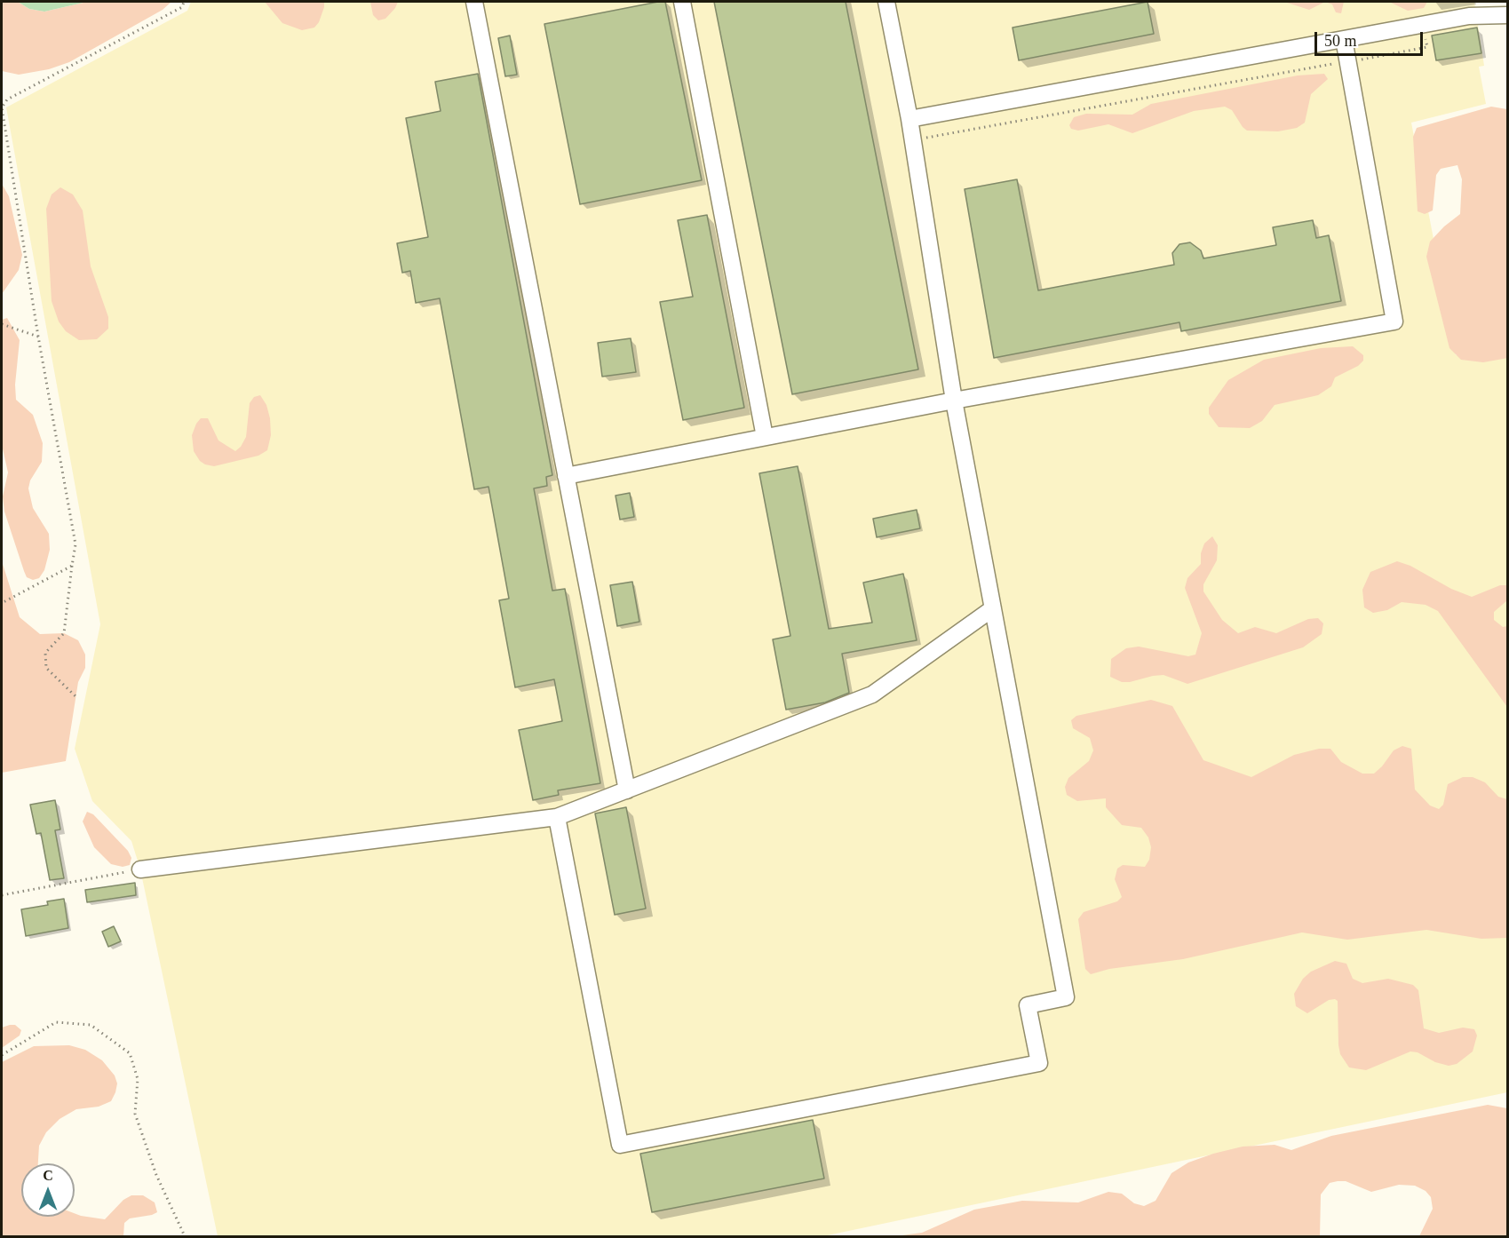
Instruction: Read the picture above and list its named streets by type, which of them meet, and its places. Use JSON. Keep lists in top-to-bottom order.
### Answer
{
  "scale_bar": "50 m",
  "north": "top"
}
